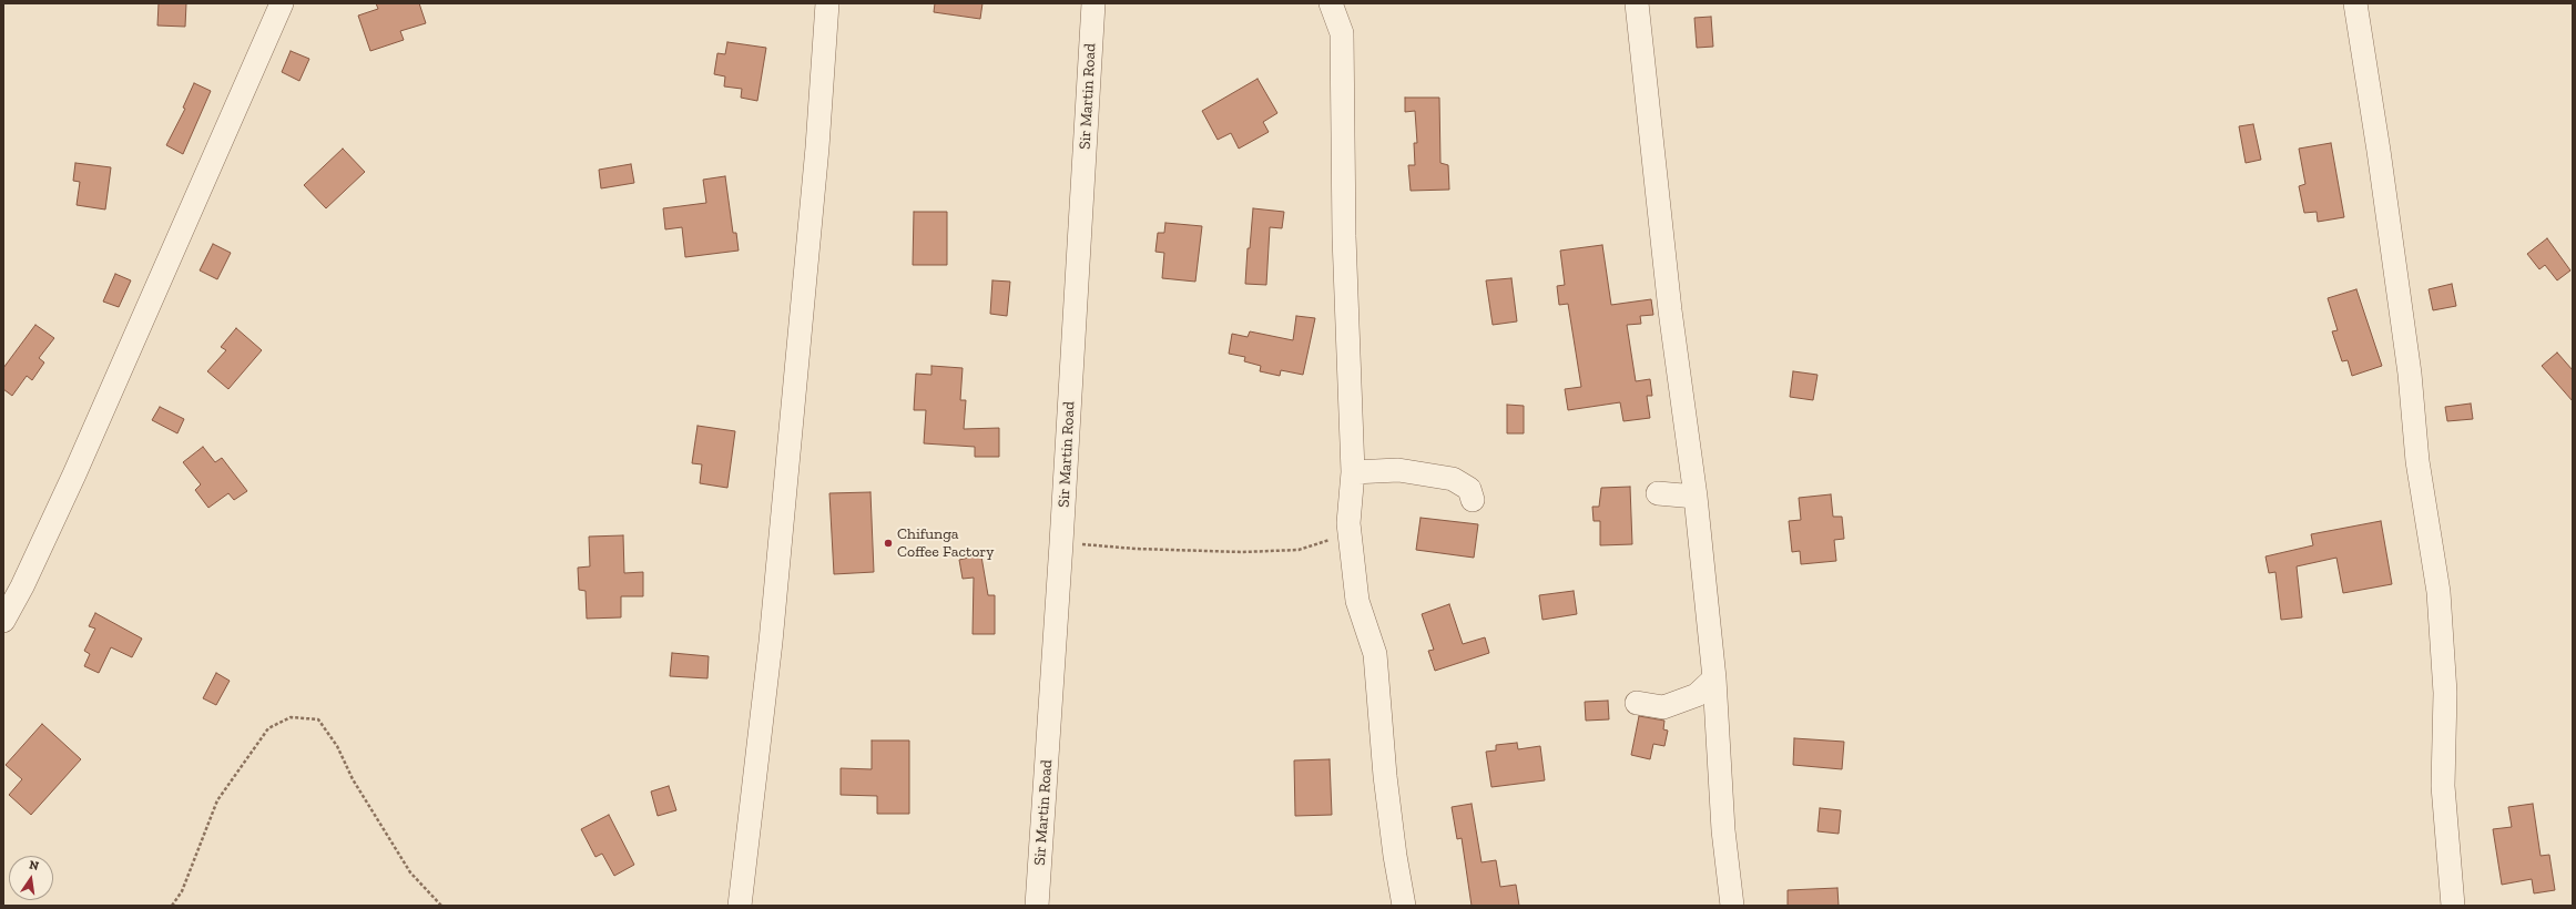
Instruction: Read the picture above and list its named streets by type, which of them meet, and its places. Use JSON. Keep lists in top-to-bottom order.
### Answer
{
  "streets": {
    "street": ["Sir Martin Road"]
  },
  "places": ["Chifunga Coffee Factory"],
  "north": "top"
}
